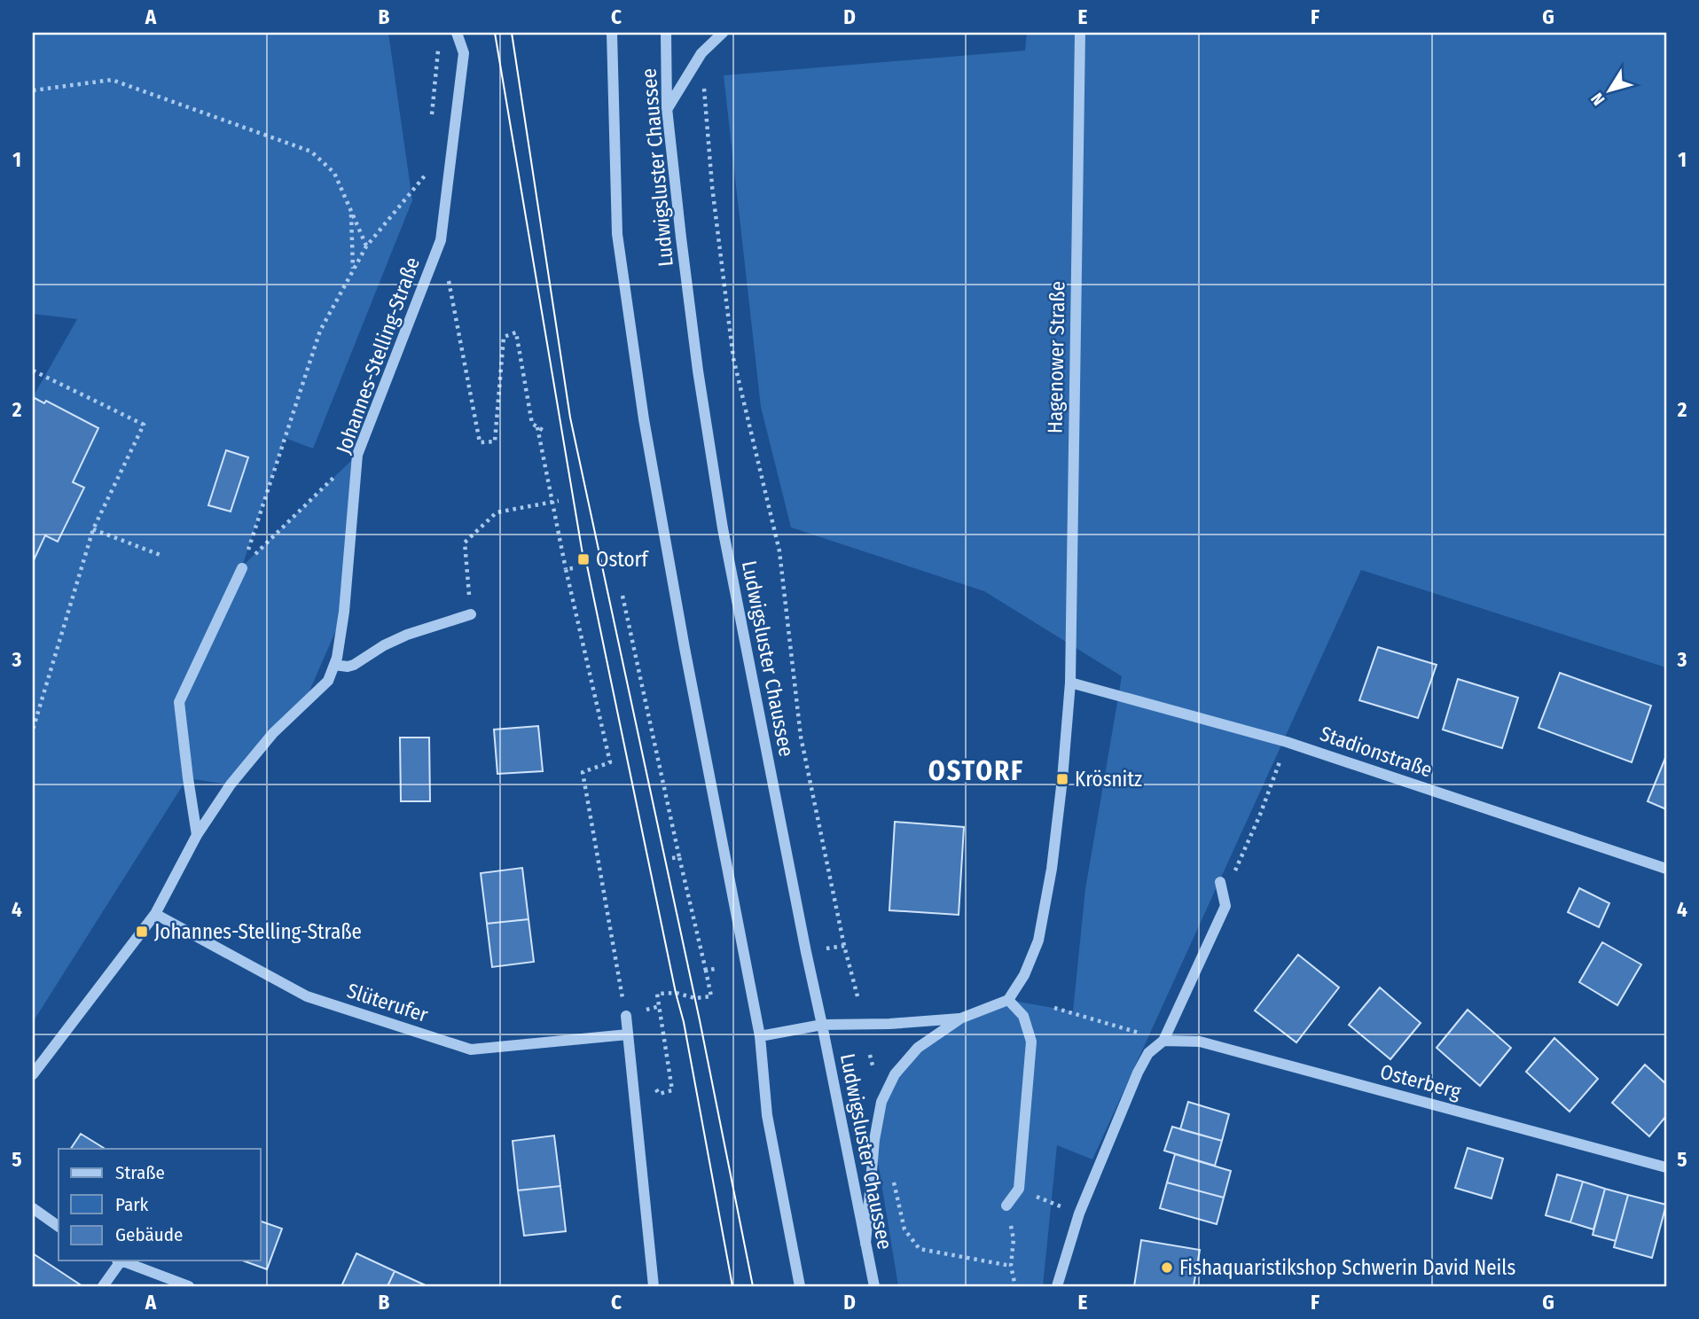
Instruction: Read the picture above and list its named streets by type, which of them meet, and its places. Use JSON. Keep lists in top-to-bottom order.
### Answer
{
  "streets": {
    "street": [
      "Ludwigsluster Chaussee",
      "Johannes-Stelling-Straße",
      "Hagenower Straße",
      "Stadionstraße",
      "Slüterufer",
      "Osterberg"
    ]
  },
  "crossings": [
    ["Johannes-Stelling-Straße", "Slüterufer"],
    ["Hagenower Straße", "Stadionstraße"]
  ],
  "districts": ["OSTORF"],
  "places": {
    "transit": ["Ostorf", "Krösnitz", "Johannes-Stelling-Straße"],
    "other": ["Fishaquaristikshop Schwerin David Neils"]
  },
  "legend": ["Straße", "Park", "Gebäude"],
  "north": "bottom left",
  "grid": {
    "columns": [
      "A",
      "B",
      "C",
      "D",
      "E",
      "F",
      "G"
    ],
    "rows": [
      "1",
      "2",
      "3",
      "4",
      "5"
    ]
  }
}
